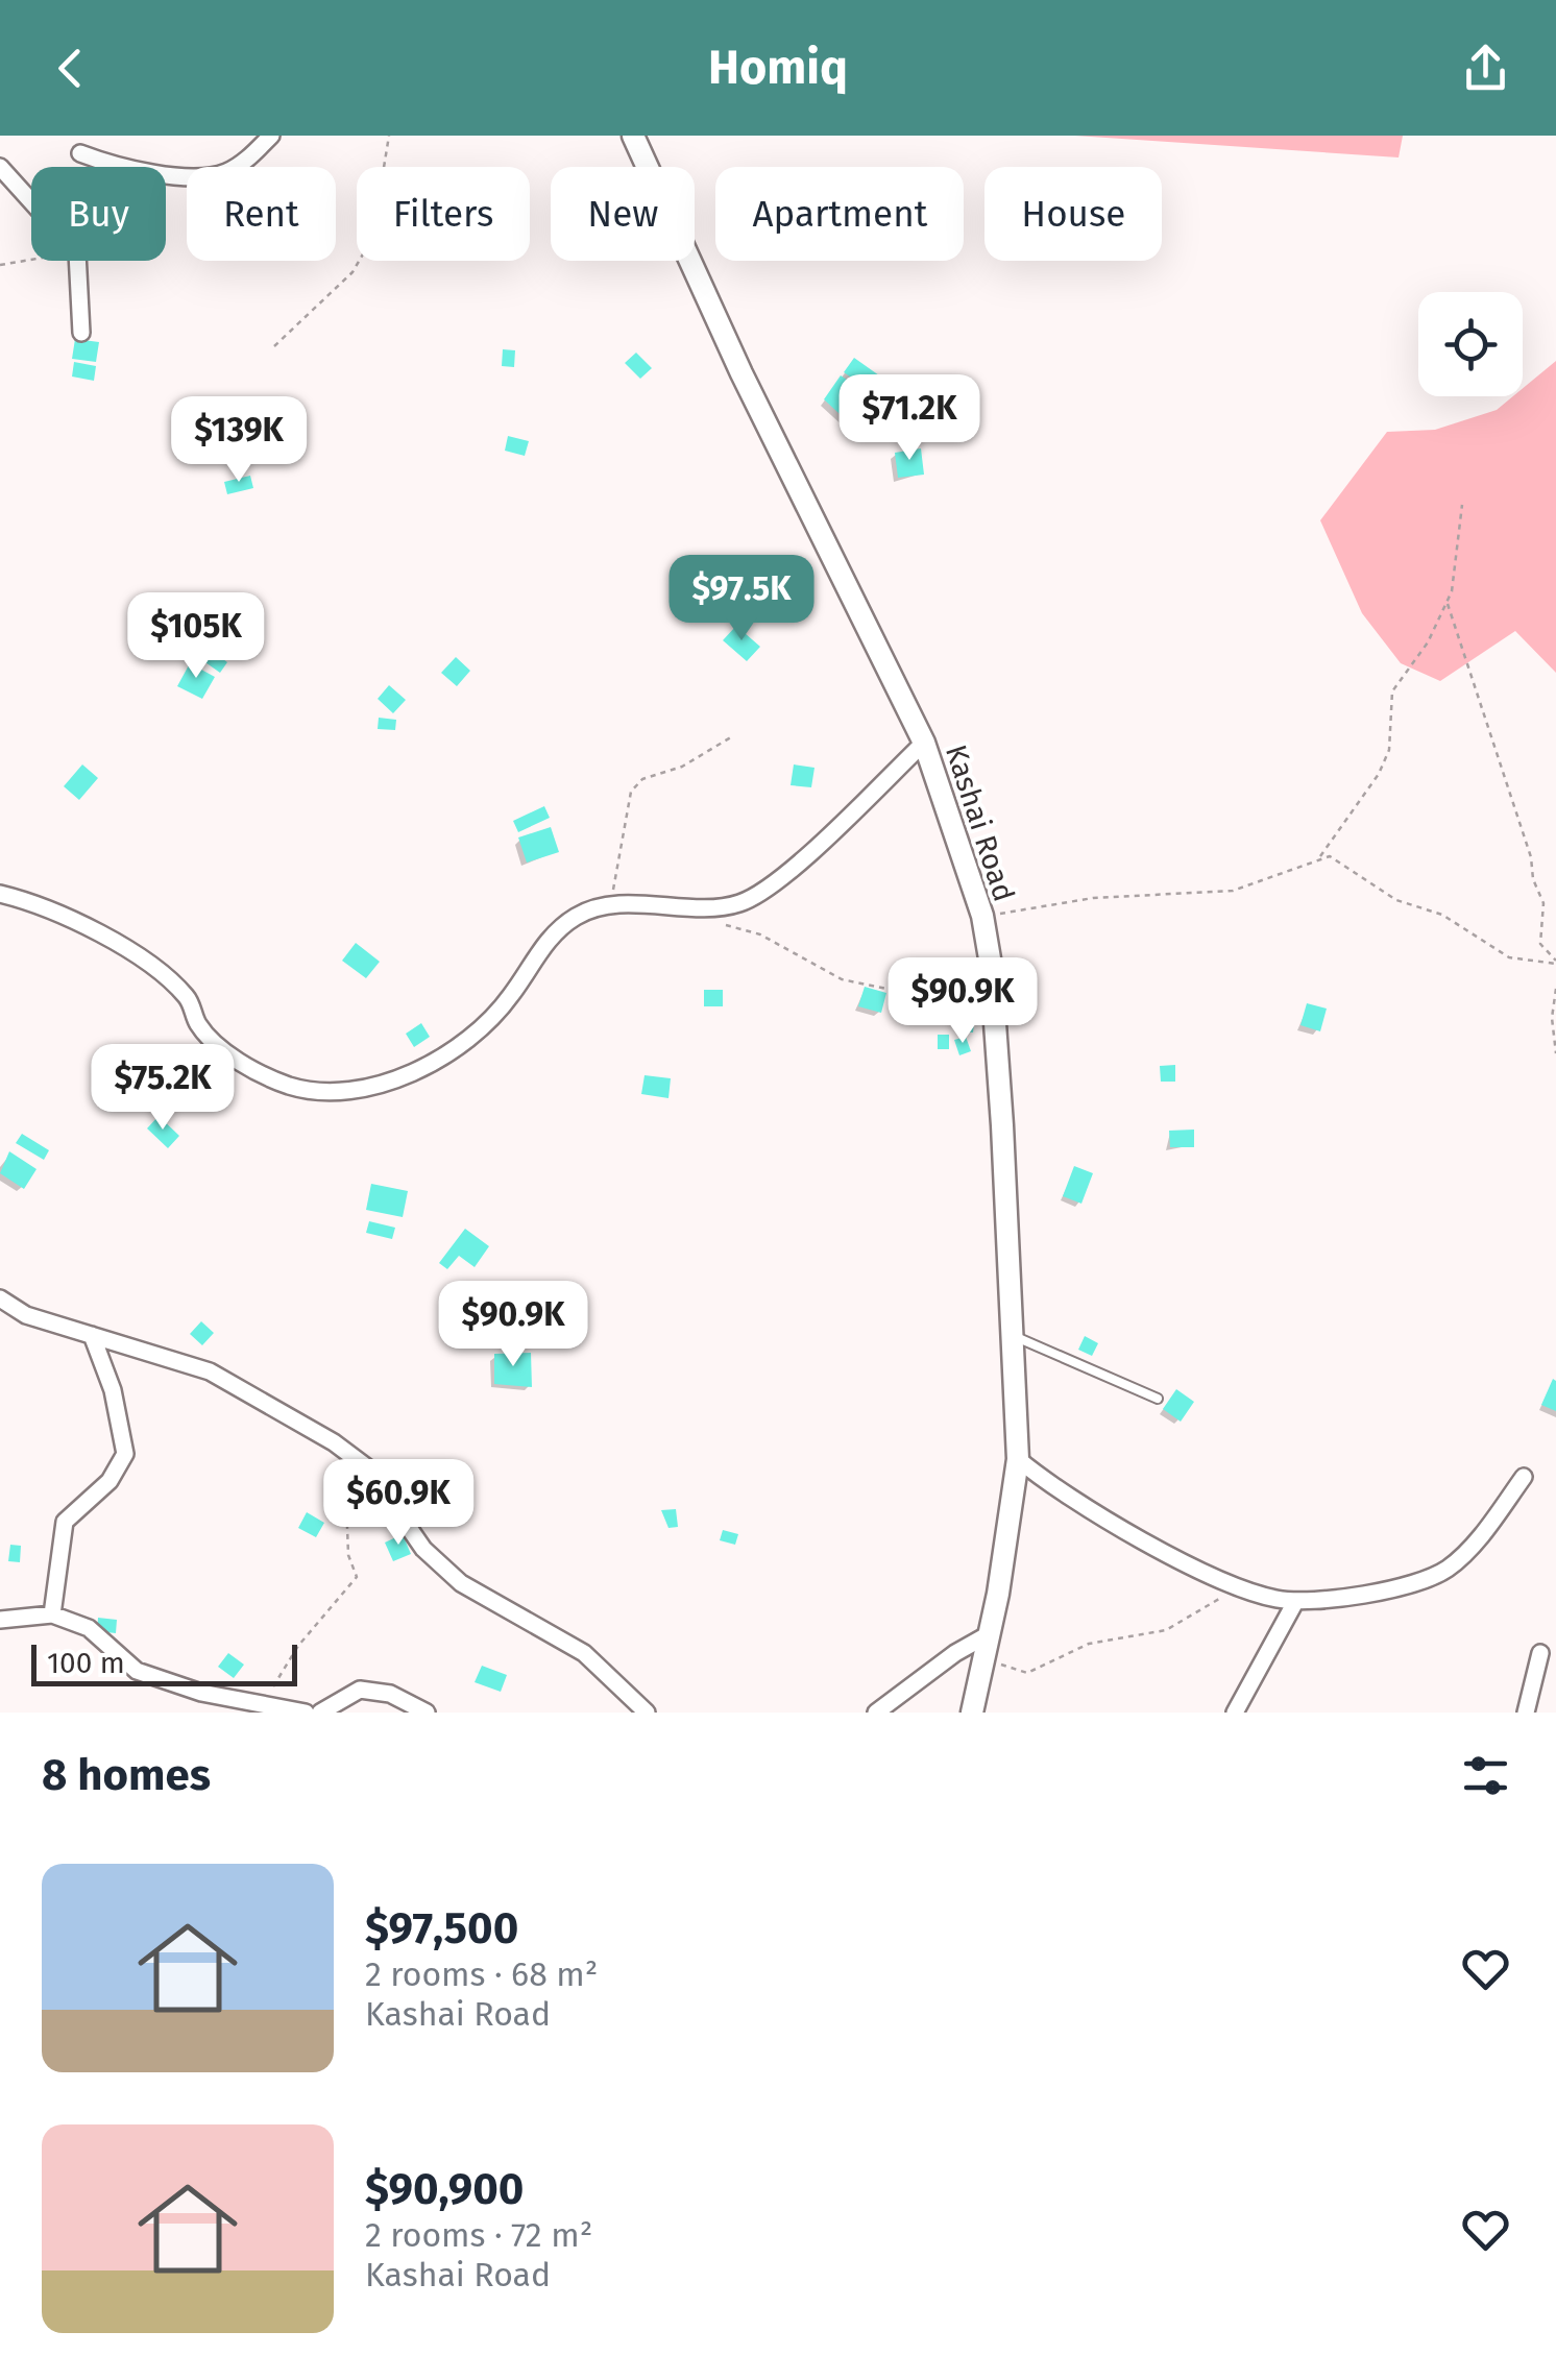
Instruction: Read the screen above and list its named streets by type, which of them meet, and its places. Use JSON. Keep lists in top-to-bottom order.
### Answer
{
  "streets": {
    "street": ["Kashai Road"]
  },
  "scale_bar": "100 m",
  "page": {
    "header": "Homiq",
    "chip": [
      "Buy",
      "Rent",
      "Filters",
      "New",
      "Apartment",
      "House"
    ],
    "price": [
      "$71.2K",
      "$139K",
      "$97.5K",
      "$105K",
      "$90.9K",
      "$75.2K",
      "$90.9K",
      "$60.9K"
    ],
    "scale": "100 m",
    "heading": "8 homes",
    "list": [
      {
        "name": "$97,500",
        "note": "2 rooms · 68 m² · Kashai Road"
      },
      {
        "name": "$90,900",
        "note": "2 rooms · 72 m² · Kashai Road"
      }
    ]
  }
}
